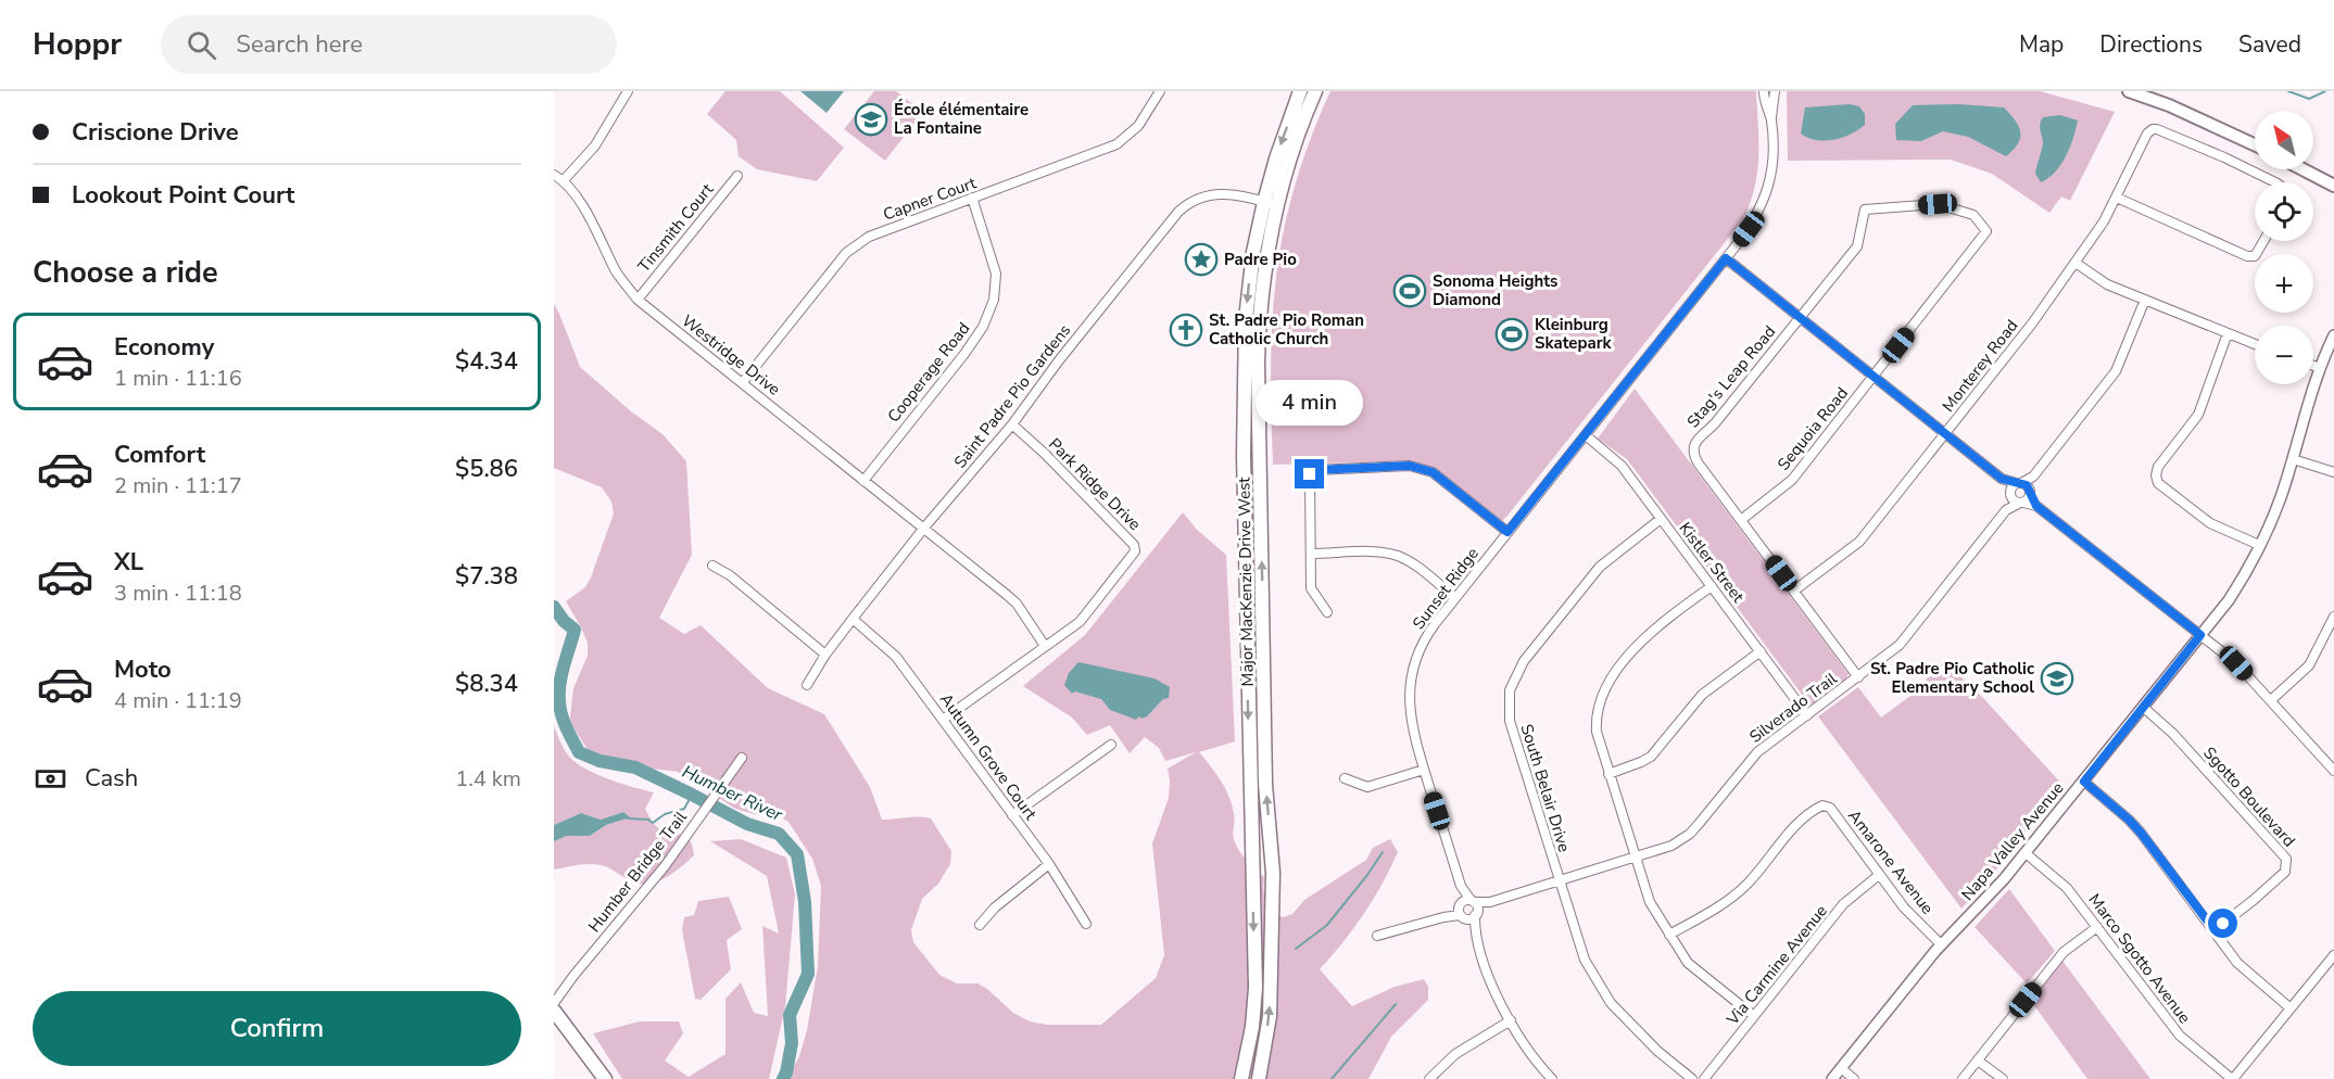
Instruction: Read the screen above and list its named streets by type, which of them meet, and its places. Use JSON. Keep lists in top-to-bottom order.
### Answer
{
  "streets": {
    "main road": ["Major MacKenzie Drive West"],
    "street": [
      "Capner Court",
      "Tinsmith Court",
      "Westridge Drive",
      "Monterey Road",
      "Cooperage Road",
      "Stag's Leap Road",
      "Saint Padre Pio Gardens",
      "Sequoia Road",
      "Park Ridge Drive",
      "Kistler Street",
      "Sunset Ridge",
      "Silverado Trail",
      "Autumn Grove Court",
      "South Belair Drive",
      "Sgotto Boulevard",
      "Napa Valley Avenue",
      "Amarone Avenue",
      "Humber Bridge Trail",
      "Marco Sgotto Avenue",
      "Via Carmine Avenue"
    ]
  },
  "crossings": [
    ["Capner Court", "Westridge Drive"],
    ["Capner Court", "Cooperage Road"],
    ["Tinsmith Court", "Westridge Drive"],
    ["Westridge Drive", "Cooperage Road"],
    ["Westridge Drive", "Saint Padre Pio Gardens"],
    ["Westridge Drive", "Park Ridge Drive"],
    ["Monterey Road", "Stag's Leap Road"],
    ["Stag's Leap Road", "Sequoia Road"],
    ["Stag's Leap Road", "Silverado Trail"],
    ["Saint Padre Pio Gardens", "Park Ridge Drive"],
    ["Saint Padre Pio Gardens", "Major MacKenzie Drive West"],
    ["Saint Padre Pio Gardens", "Autumn Grove Court"],
    ["Park Ridge Drive", "Autumn Grove Court"],
    ["Kistler Street", "Sunset Ridge"],
    ["Kistler Street", "Silverado Trail"],
    ["Kistler Street", "South Belair Drive"],
    ["Sunset Ridge", "Silverado Trail"],
    ["Silverado Trail", "South Belair Drive"],
    ["Sgotto Boulevard", "Napa Valley Avenue"],
    ["Napa Valley Avenue", "Amarone Avenue"],
    ["Napa Valley Avenue", "Marco Sgotto Avenue"],
    ["Amarone Avenue", "Via Carmine Avenue"]
  ],
  "water": ["Humber River"],
  "places": {
    "school or university": ["École élémentaire La Fontaine", "St. Padre Pio Catholic Elementary School"],
    "place": ["Padre Pio"],
    "sports": ["Sonoma Heights Diamond", "Kleinburg Skatepark"],
    "church": ["St. Padre Pio Roman Catholic Church"]
  },
  "north": "top left",
  "page": {
    "header": "Hoppr",
    "search": "Search here",
    "nav": ["Map", "Directions", "Saved"],
    "banner": ["Criscione Drive", "Lookout Point Court"],
    "map_buttons": ["+", "−"],
    "heading": "Choose a ride",
    "list": [
      {
        "name": "Economy",
        "note": "1 min · 11:16",
        "value": "$4.34"
      },
      {
        "name": "Comfort",
        "note": "2 min · 11:17",
        "value": "$5.86"
      },
      {
        "name": "XL",
        "note": "3 min · 11:18",
        "value": "$7.38"
      },
      {
        "name": "Moto",
        "note": "4 min · 11:19",
        "value": "$8.34"
      }
    ],
    "bubble": "4 min",
    "pay": ["Cash", "1.4 km"],
    "buttons": "Confirm"
  }
}
